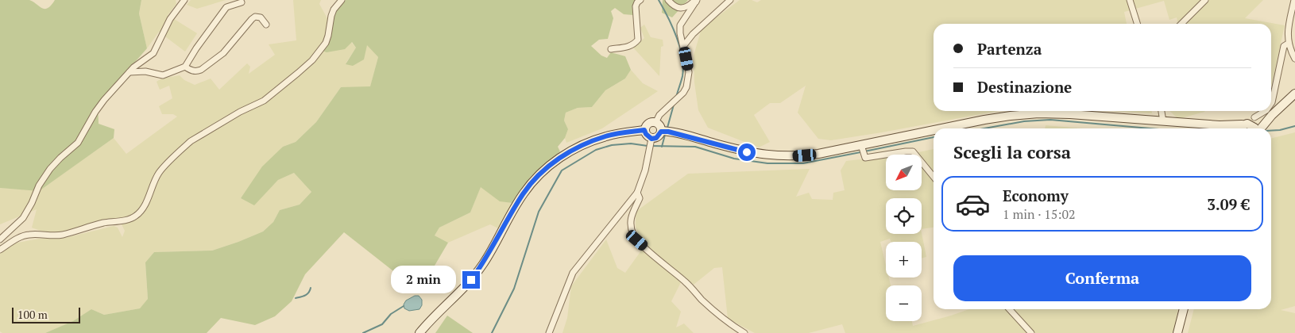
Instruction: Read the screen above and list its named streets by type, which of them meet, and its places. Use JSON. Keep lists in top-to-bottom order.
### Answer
{
  "scale_bar": "100 m",
  "north": "bottom left",
  "page": {
    "banner": ["Partenza", "Destinazione"],
    "heading": "Scegli la corsa",
    "map_buttons": ["+", "−"],
    "list": [
      {
        "name": "Economy",
        "note": "1 min · 15:02",
        "value": "3.09 €"
      }
    ],
    "buttons": "Conferma",
    "bubble": "2 min",
    "scale": "100 m"
  }
}
